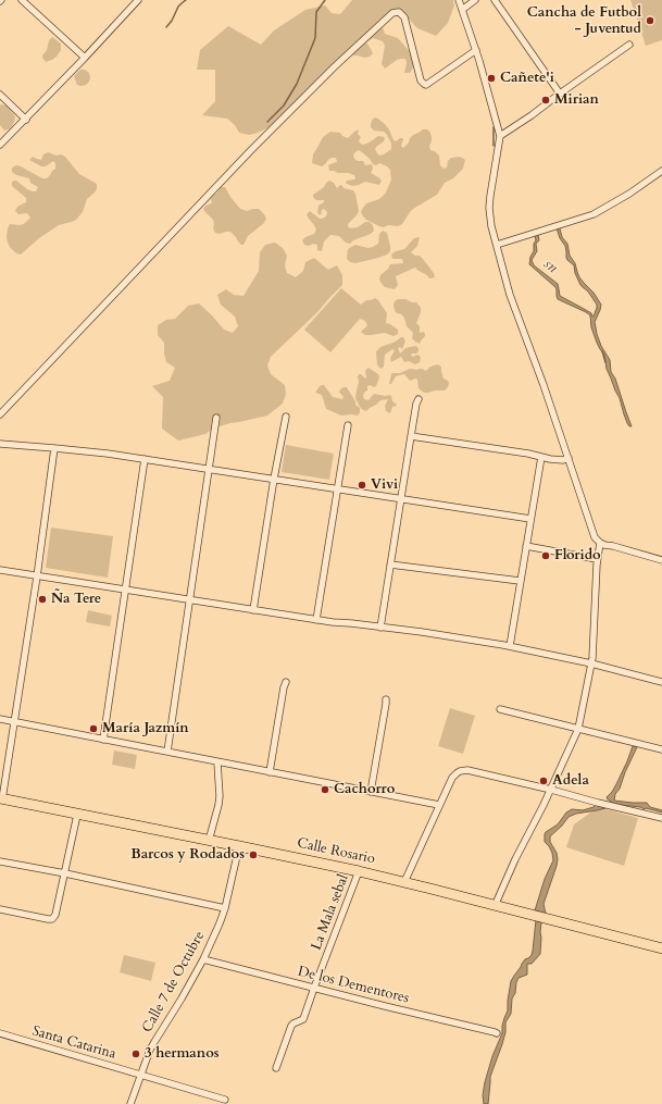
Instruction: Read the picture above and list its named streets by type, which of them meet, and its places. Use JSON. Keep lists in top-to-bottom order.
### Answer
{
  "streets": {
    "main road": ["Calle Rosario"],
    "street": [
      "La Mala sebal",
      "Calle 7 de Octubre",
      "De los Dementores",
      "Santa Catarina"
    ]
  },
  "crossings": [
    ["Calle Rosario", "La Mala sebal"],
    ["Calle Rosario", "Calle 7 de Octubre"],
    ["La Mala sebal", "De los Dementores"],
    ["Calle 7 de Octubre", "De los Dementores"],
    ["Calle 7 de Octubre", "Santa Catarina"]
  ],
  "water": ["sn"],
  "places": [
    "Cancha de Futbol - Juventud",
    "Cañete'i",
    "Mirian",
    "Vivi",
    "Florido",
    "Ña Tere",
    "María Jazmín",
    "Adela",
    "Cachorro",
    "Barcos y Rodados",
    "3 hermanos"
  ]
}
